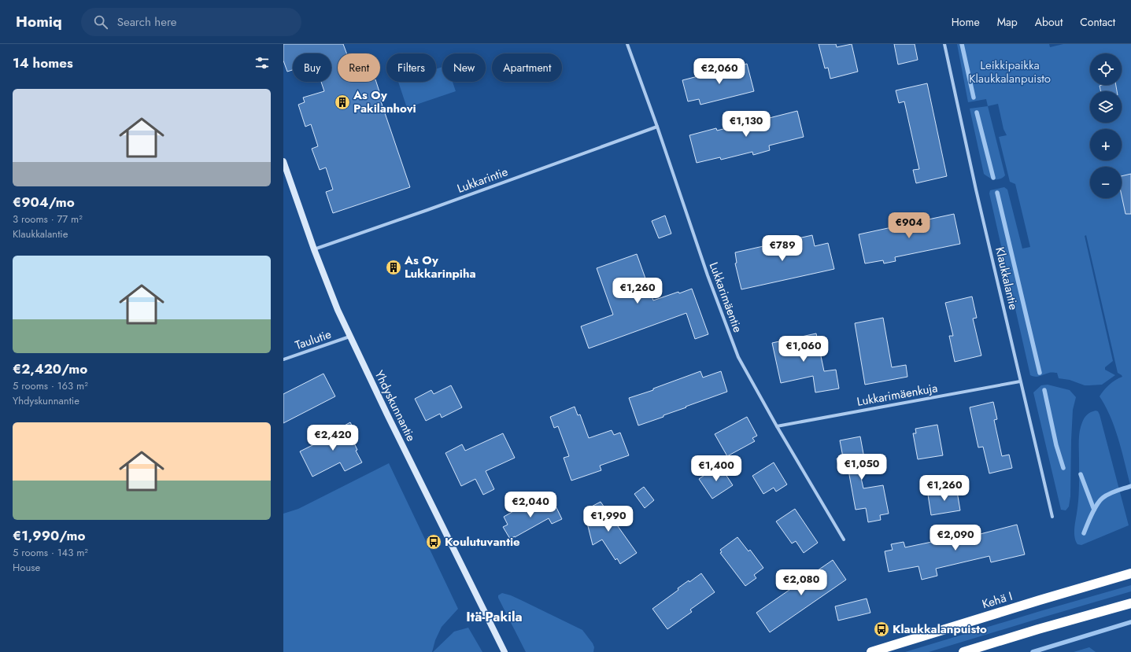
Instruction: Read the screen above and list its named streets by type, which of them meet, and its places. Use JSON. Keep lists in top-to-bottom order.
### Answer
{
  "streets": {
    "highway": ["Kehä I"],
    "main road": ["Yhdyskunnantie"],
    "street": [
      "Lukkarintie",
      "Klaukkalantie",
      "Lukkarimäentie",
      "Taulutie",
      "Lukkarimäenkuja"
    ]
  },
  "crossings": [
    ["Lukkarintie", "Lukkarimäentie"],
    ["Lukkarintie", "Yhdyskunnantie"],
    ["Klaukkalantie", "Lukkarimäenkuja"],
    ["Lukkarimäentie", "Lukkarimäenkuja"],
    ["Taulutie", "Yhdyskunnantie"]
  ],
  "districts": ["Itä-Pakila"],
  "parks": ["Leikkipaikka Klaukkalanpuisto"],
  "places": {
    "building": ["As Oy Pakilanhovi", "As Oy Lukkarinpiha"],
    "bus stop": ["Koulutuvantie", "Klaukkalanpuisto"]
  },
  "page": {
    "header": "Homiq",
    "search": "Search here",
    "nav": [
      "Home",
      "Map",
      "About",
      "Contact"
    ],
    "heading": "14 homes",
    "map_buttons": ["+", "−"],
    "chip": [
      "Buy",
      "Rent",
      "Filters",
      "New",
      "Apartment"
    ],
    "price": [
      "€2,060",
      "€1,130",
      "€904",
      "€789",
      "€1,260",
      "€1,060",
      "€2,420",
      "€1,050",
      "€1,400",
      "€1,260",
      "€2,040",
      "€1,990",
      "€2,090",
      "€2,080"
    ],
    "list": [
      {
        "name": "€904/mo",
        "note": "3 rooms · 77 m² · Klaukkalantie"
      },
      {
        "name": "€2,420/mo",
        "note": "5 rooms · 163 m² · Yhdyskunnantie"
      },
      {
        "name": "€1,990/mo",
        "note": "5 rooms · 143 m² · House"
      }
    ]
  }
}
